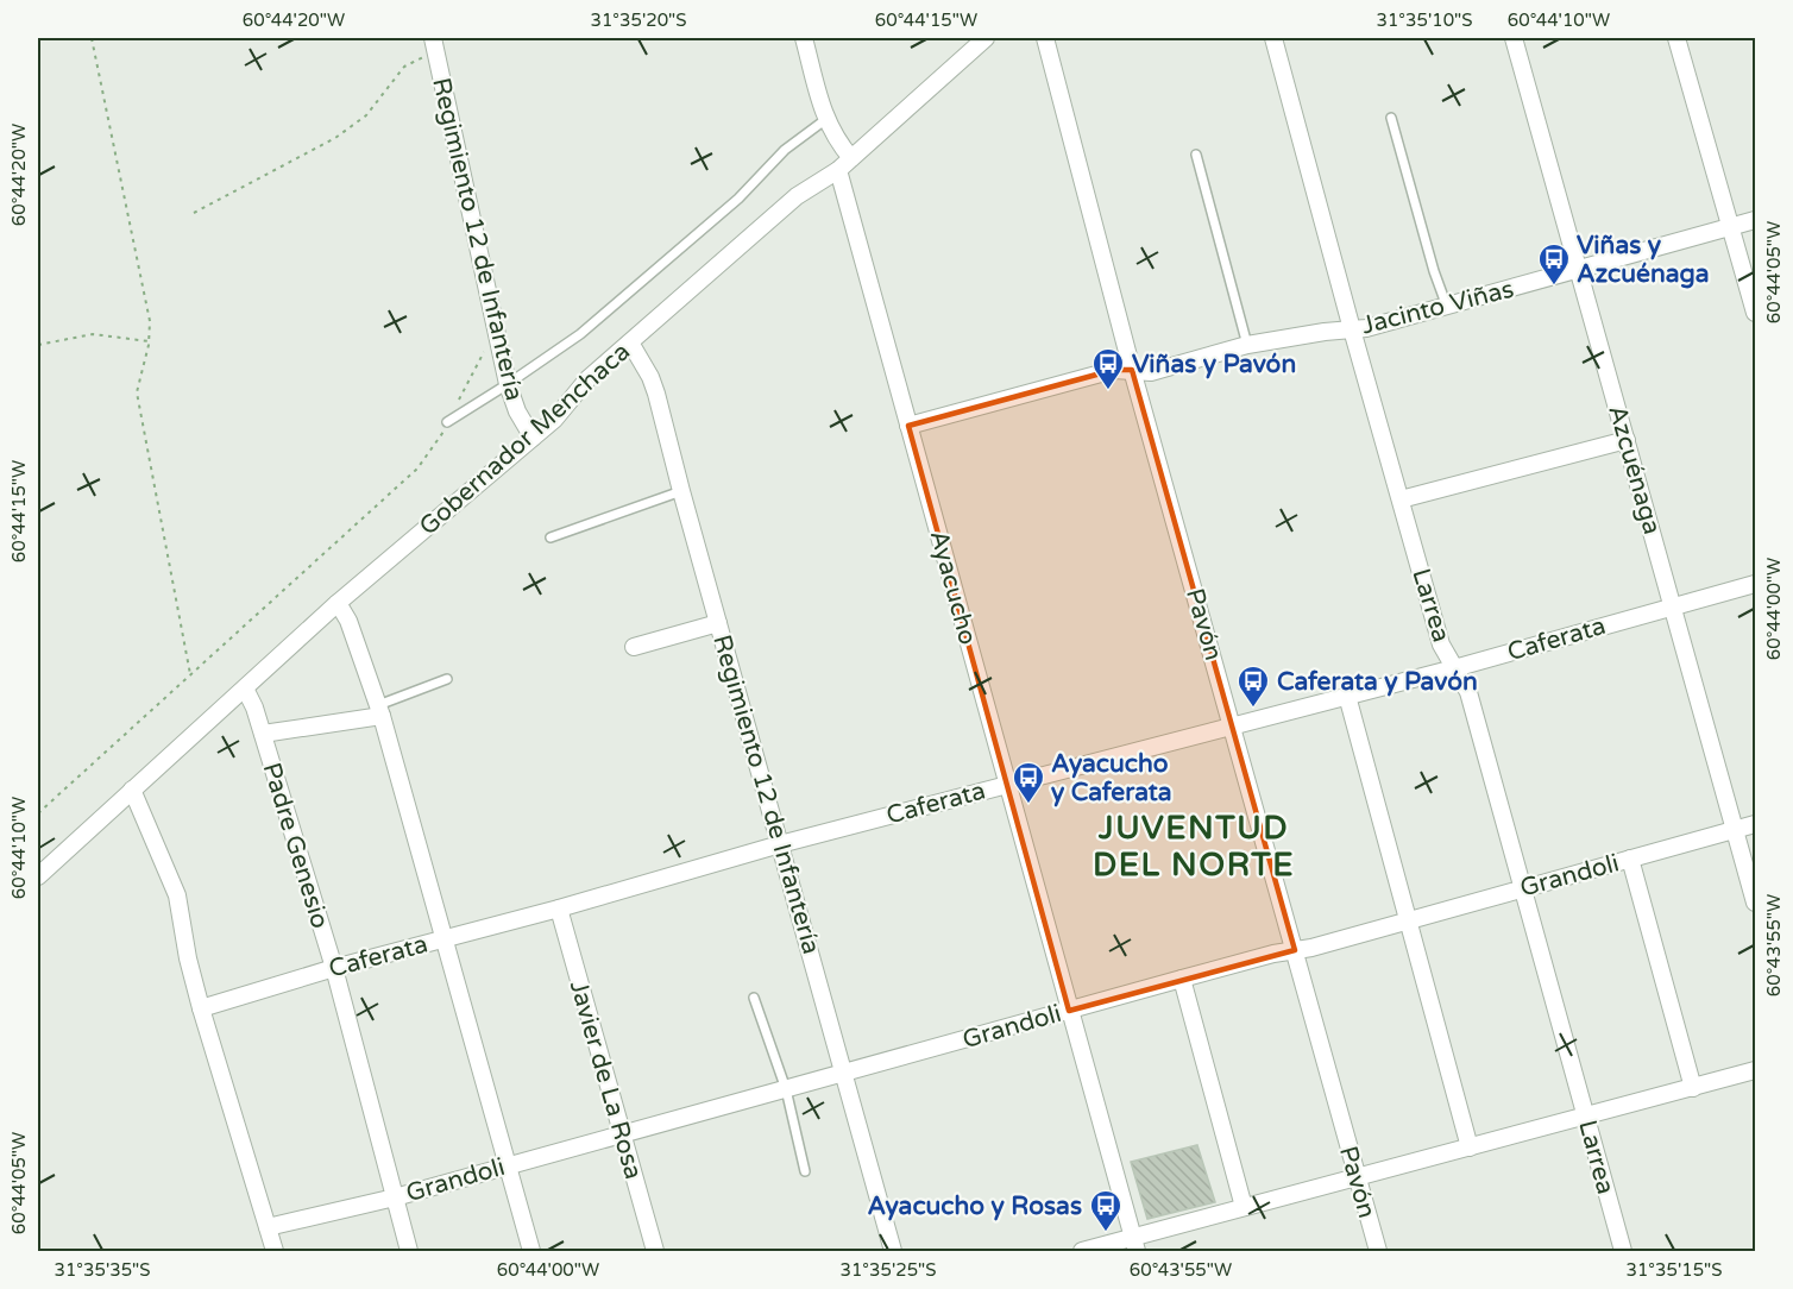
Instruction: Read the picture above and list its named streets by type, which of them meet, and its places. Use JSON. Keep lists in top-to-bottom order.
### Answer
{
  "streets": {
    "street": [
      "Regimiento 12 de Infantería",
      "Jacinto Viñas",
      "Gobernador Menchaca",
      "Azcuénaga",
      "Ayacucho",
      "Larrea",
      "Pavón",
      "Caferata",
      "Padre Genesio",
      "Grandoli",
      "Javier de La Rosa"
    ]
  },
  "crossings": [
    ["Regimiento 12 de Infantería", "Gobernador Menchaca"],
    ["Regimiento 12 de Infantería", "Caferata"],
    ["Regimiento 12 de Infantería", "Grandoli"],
    ["Jacinto Viñas", "Azcuénaga"],
    ["Jacinto Viñas", "Ayacucho"],
    ["Jacinto Viñas", "Larrea"],
    ["Jacinto Viñas", "Pavón"],
    ["Gobernador Menchaca", "Ayacucho"],
    ["Gobernador Menchaca", "Padre Genesio"],
    ["Azcuénaga", "Caferata"],
    ["Azcuénaga", "Grandoli"],
    ["Ayacucho", "Caferata"],
    ["Ayacucho", "Grandoli"],
    ["Larrea", "Caferata"],
    ["Larrea", "Grandoli"],
    ["Pavón", "Caferata"],
    ["Pavón", "Grandoli"],
    ["Caferata", "Padre Genesio"],
    ["Caferata", "Javier de La Rosa"],
    ["Padre Genesio", "Grandoli"],
    ["Grandoli", "Javier de La Rosa"]
  ],
  "districts": ["JUVENTUD DEL NORTE"],
  "places": {
    "bus stop": [
      "Viñas y Azcuénaga",
      "Viñas y Pavón",
      "Caferata y Pavón",
      "Ayacucho y Caferata",
      "Ayacucho y Rosas"
    ]
  },
  "coordinates": [
    "60°44'20\"W",
    "31°35'20\"S",
    "60°44'15\"W",
    "31°35'10\"S",
    "60°44'10\"W",
    "60°44'05\"W",
    "60°44'00\"W",
    "60°43'55\"W",
    "31°35'35\"S",
    "31°35'25\"S",
    "31°35'15\"S"
  ]
}
